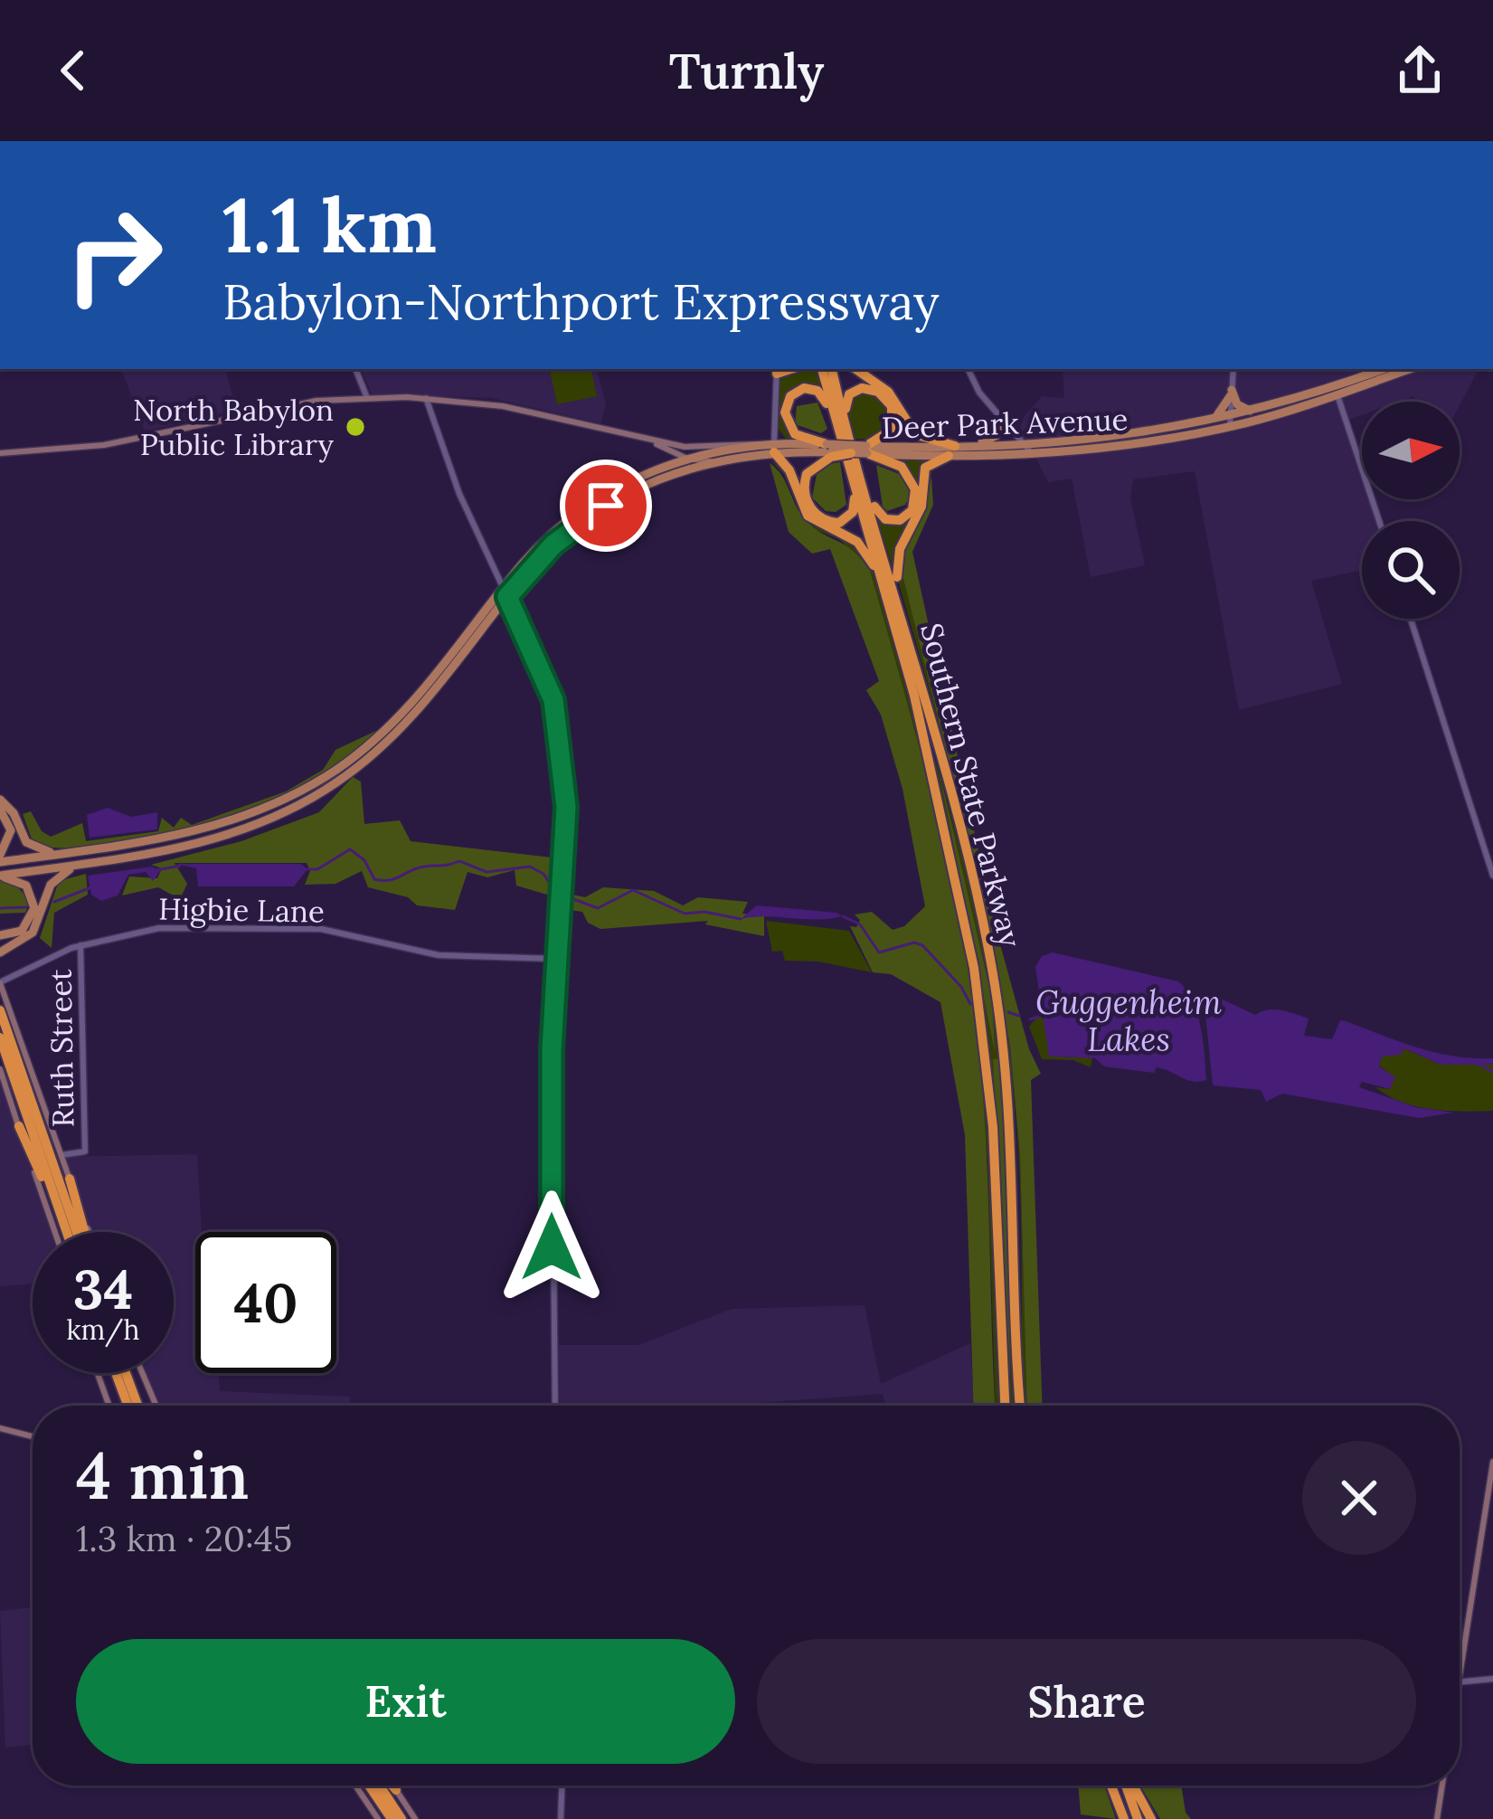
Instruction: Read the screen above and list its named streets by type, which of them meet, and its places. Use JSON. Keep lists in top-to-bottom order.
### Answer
{
  "streets": {
    "highway": ["Southern State Parkway"],
    "main road": ["Deer Park Avenue"],
    "street": ["Higbie Lane", "Ruth Street"]
  },
  "crossings": [
    ["Higbie Lane", "Ruth Street"]
  ],
  "water": ["Guggenheim Lakes"],
  "places": ["North Babylon Public Library"],
  "north": "right",
  "page": {
    "header": "Turnly",
    "turn": ["1.1 km", "Babylon-Northport Expressway"],
    "speed": "34 km/h",
    "limit": "40",
    "heading": ["4 min", "1.3 km · 20:45"],
    "buttons": ["Exit", "Share"]
  }
}
